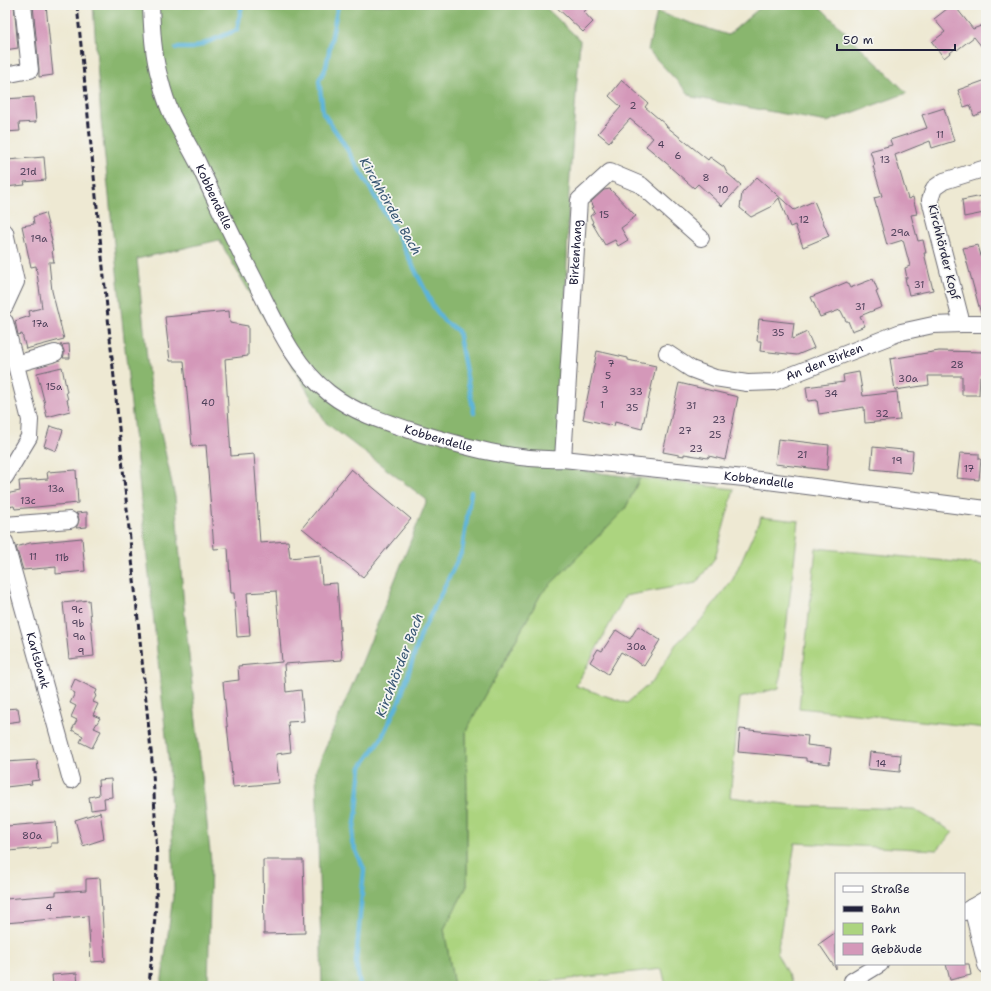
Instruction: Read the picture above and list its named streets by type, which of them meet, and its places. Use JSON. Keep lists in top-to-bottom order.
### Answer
{
  "streets": {
    "street": [
      "Kobbendelle",
      "Birkenhang",
      "Kirchhörder Kopf",
      "An den Birken",
      "Karlsbank"
    ]
  },
  "crossings": [
    ["Kobbendelle", "Birkenhang"],
    ["Kirchhörder Kopf", "An den Birken"]
  ],
  "water": ["Kirchhörder Bach"],
  "house_numbers": [
    "2",
    "11",
    "4",
    "6",
    "13",
    "21d",
    "8",
    "10",
    "15",
    "12",
    "29a",
    "19a",
    "31",
    "31",
    "17a",
    "35",
    "7",
    "28",
    "5",
    "30a",
    "15a",
    "3",
    "33",
    "34",
    "40",
    "1",
    "31",
    "35",
    "32",
    "23",
    "27",
    "25",
    "23",
    "21",
    "19",
    "17",
    "13a",
    "13c",
    "11",
    "11b",
    "9c",
    "9b",
    "9a",
    "30a",
    "9",
    "14",
    "80a",
    "4"
  ],
  "legend": [
    "Straße",
    "Bahn",
    "Park",
    "Gebäude"
  ],
  "scale_bar": "50 m"
}
